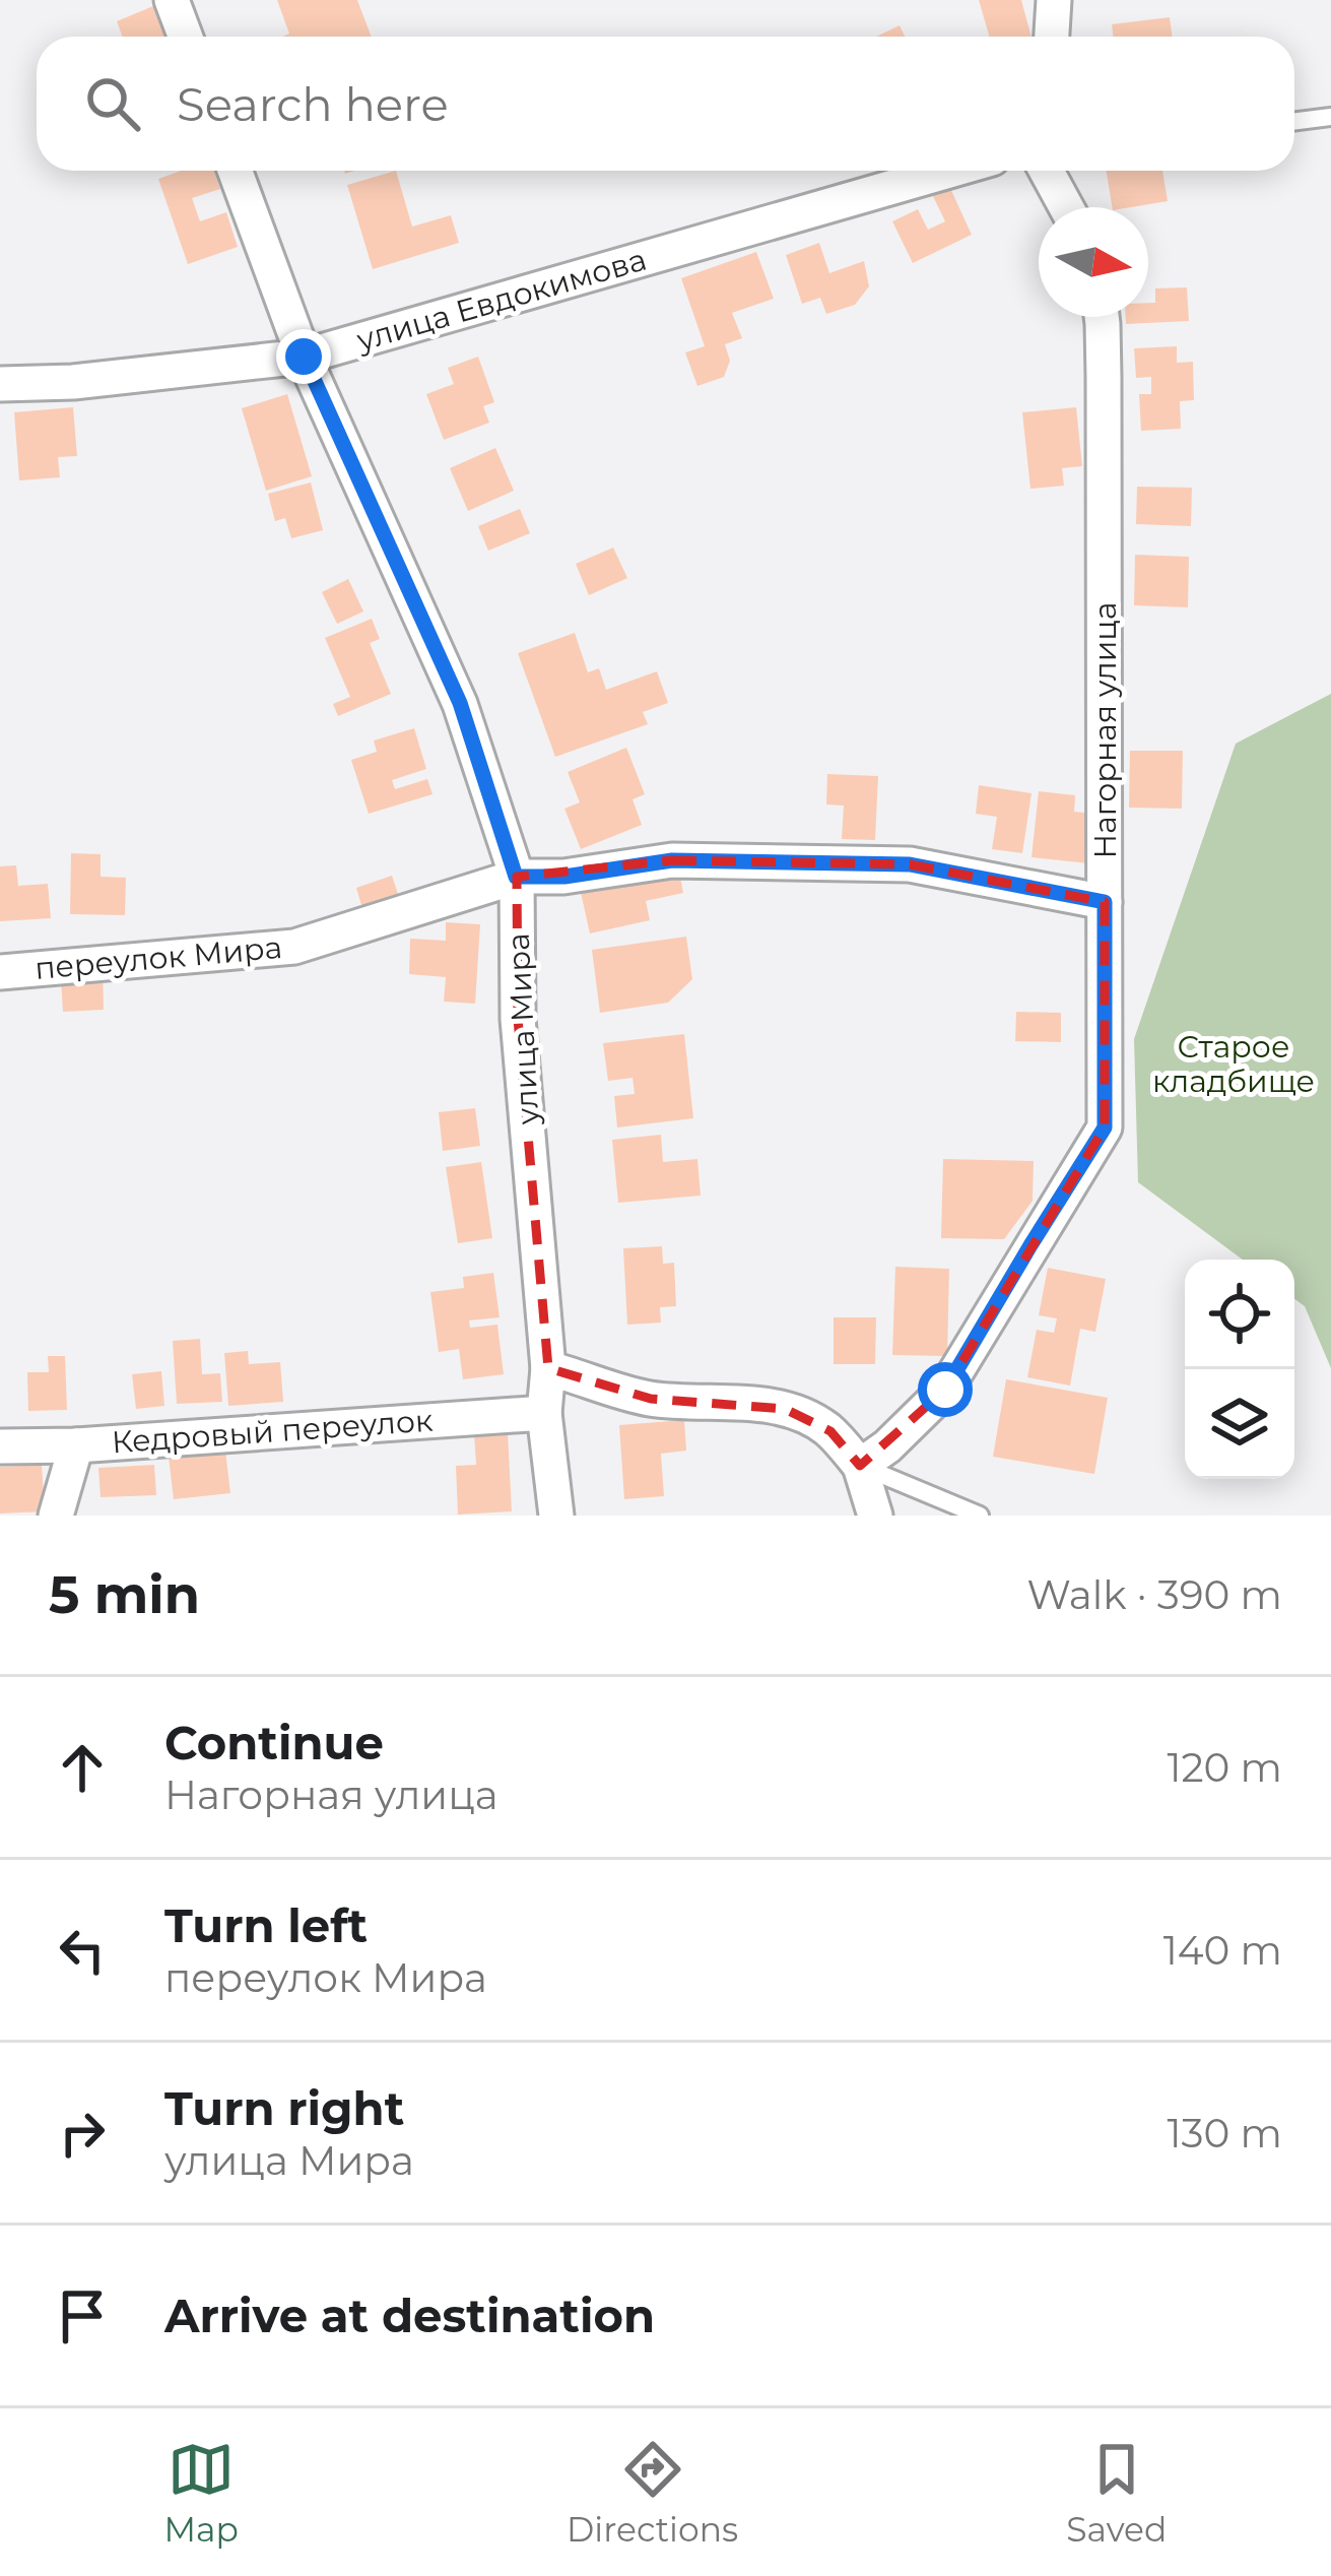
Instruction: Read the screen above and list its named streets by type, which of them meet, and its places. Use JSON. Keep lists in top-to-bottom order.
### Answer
{
  "streets": {
    "street": [
      "улица Евдокимова",
      "Нагорная улица",
      "переулок Мира",
      "улица Мира",
      "Кедровый переулок"
    ]
  },
  "crossings": [
    ["улица Евдокимова", "улица Мира"],
    ["Нагорная улица", "переулок Мира"],
    ["переулок Мира", "улица Мира"],
    ["улица Мира", "Кедровый переулок"]
  ],
  "parks": ["Старое кладбище"],
  "north": "right",
  "page": {
    "search": "Search here",
    "heading": ["5 min", "Walk · 390 m"],
    "list": [
      ["Continue", "Нагорная улица", "120 m"],
      ["Turn left", "переулок Мира", "140 m"],
      ["Turn right", "улица Мира", "130 m"],
      "Arrive at destination"
    ],
    "nav": ["Map", "Directions", "Saved"]
  }
}
